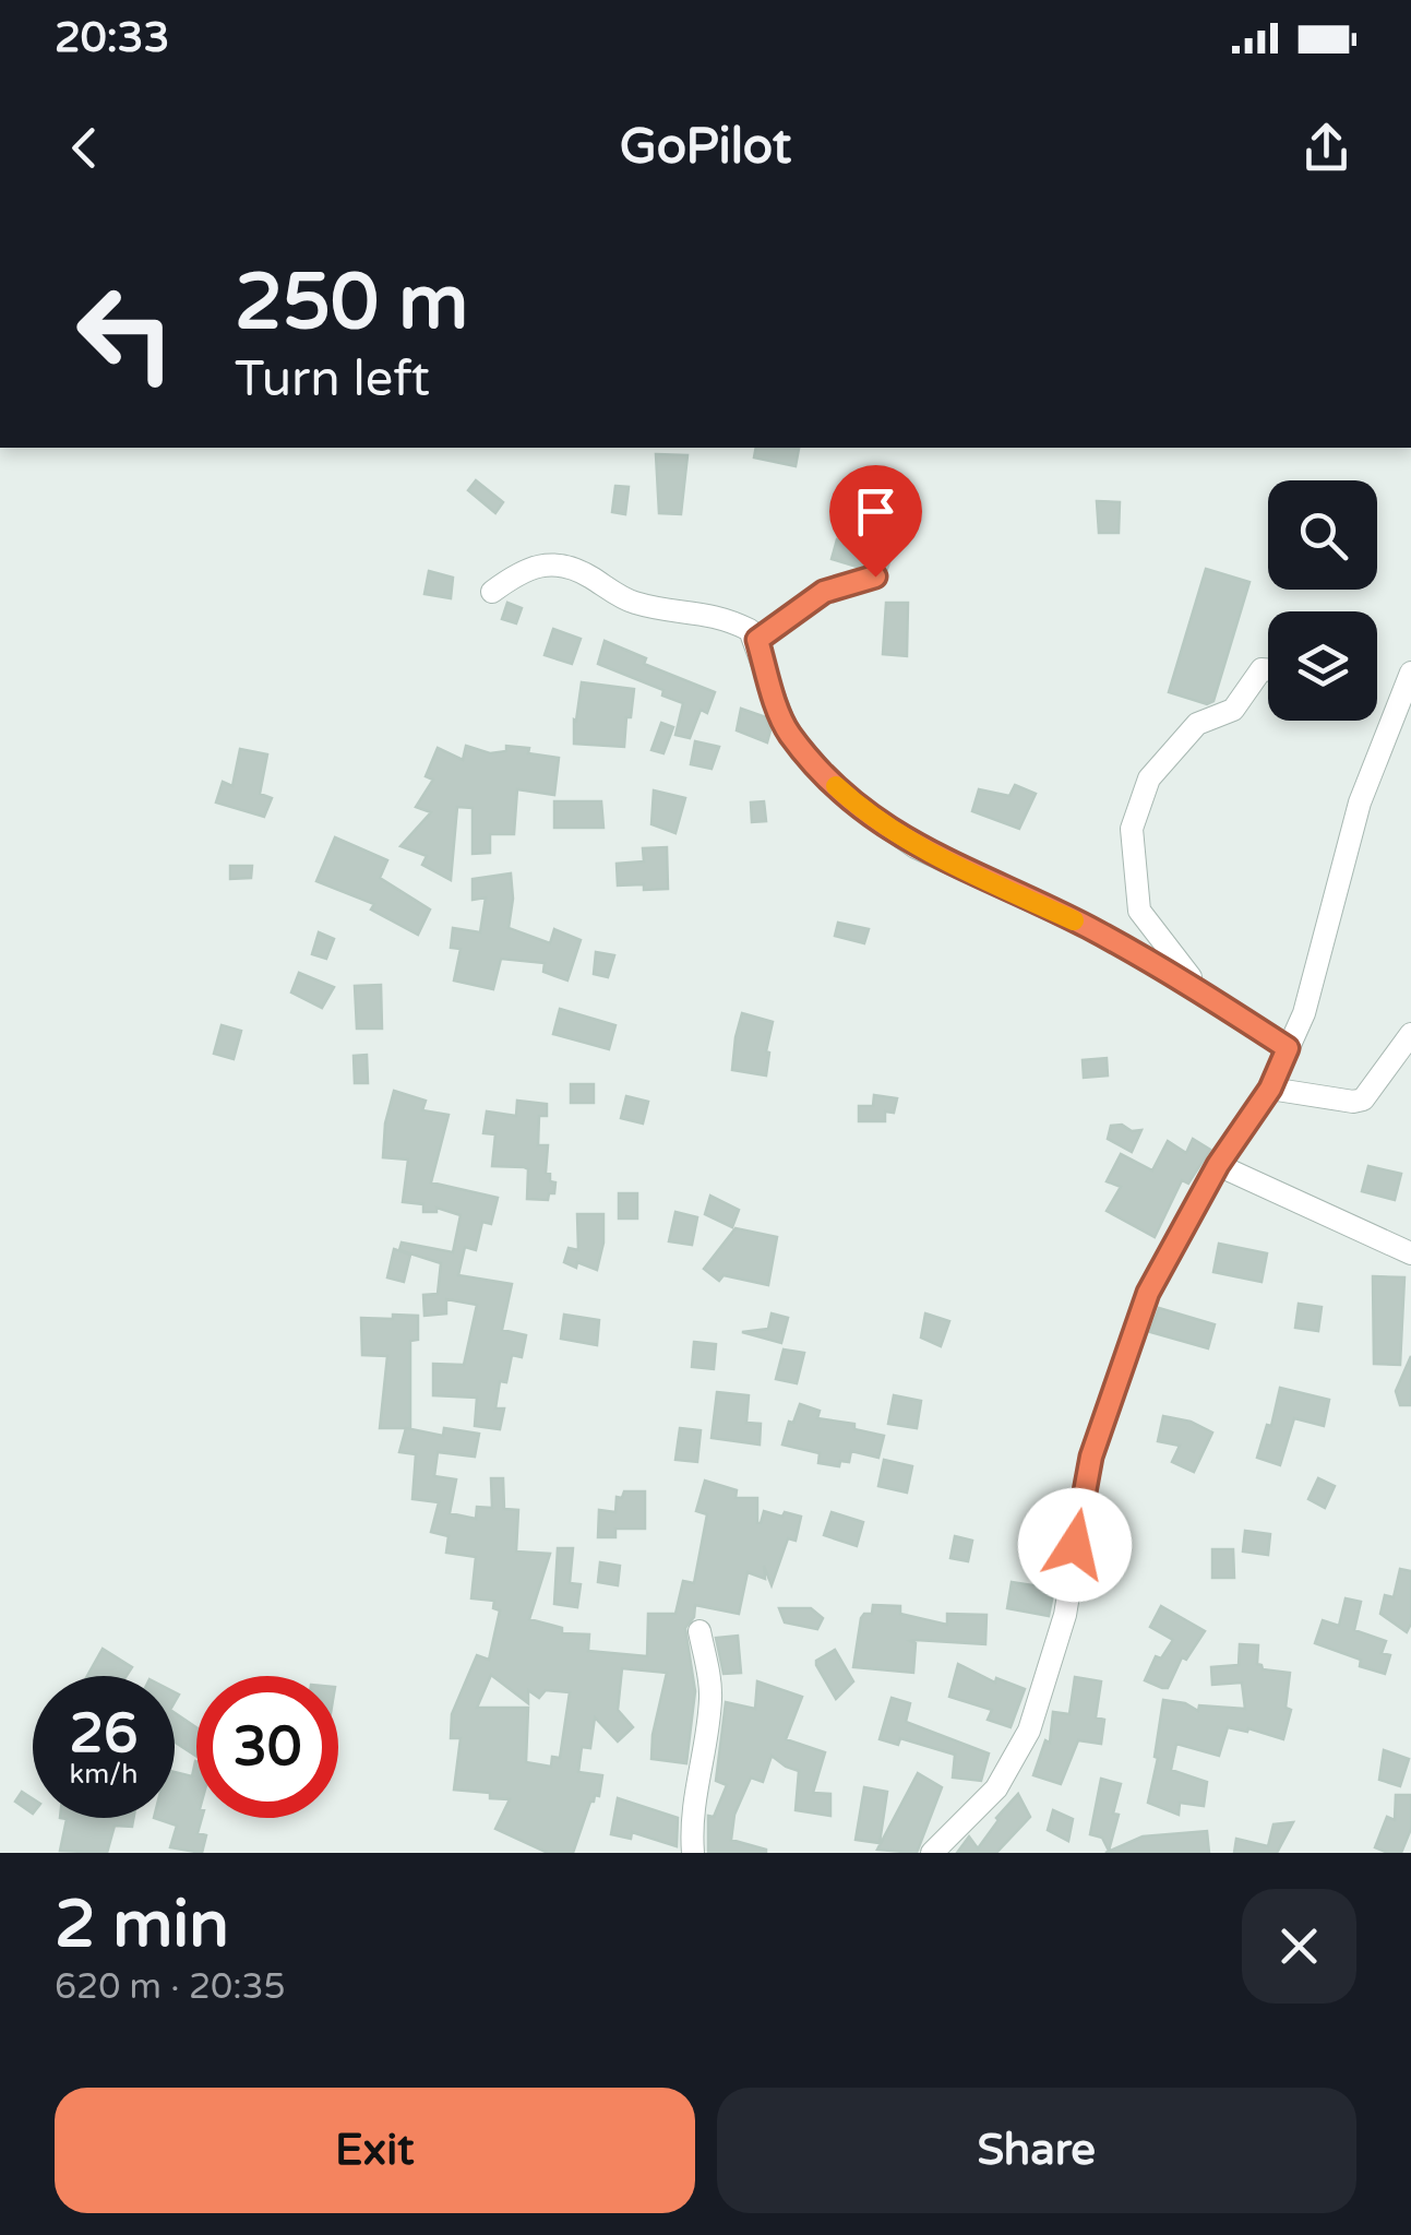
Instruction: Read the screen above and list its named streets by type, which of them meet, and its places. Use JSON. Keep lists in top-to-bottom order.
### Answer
{
  "page": {
    "status": "20:33",
    "header": "GoPilot",
    "turn": ["250 m", "Turn left"],
    "speed": "26 km/h",
    "limit": "30",
    "heading": ["2 min", "620 m · 20:35"],
    "buttons": ["Exit", "Share"]
  }
}
